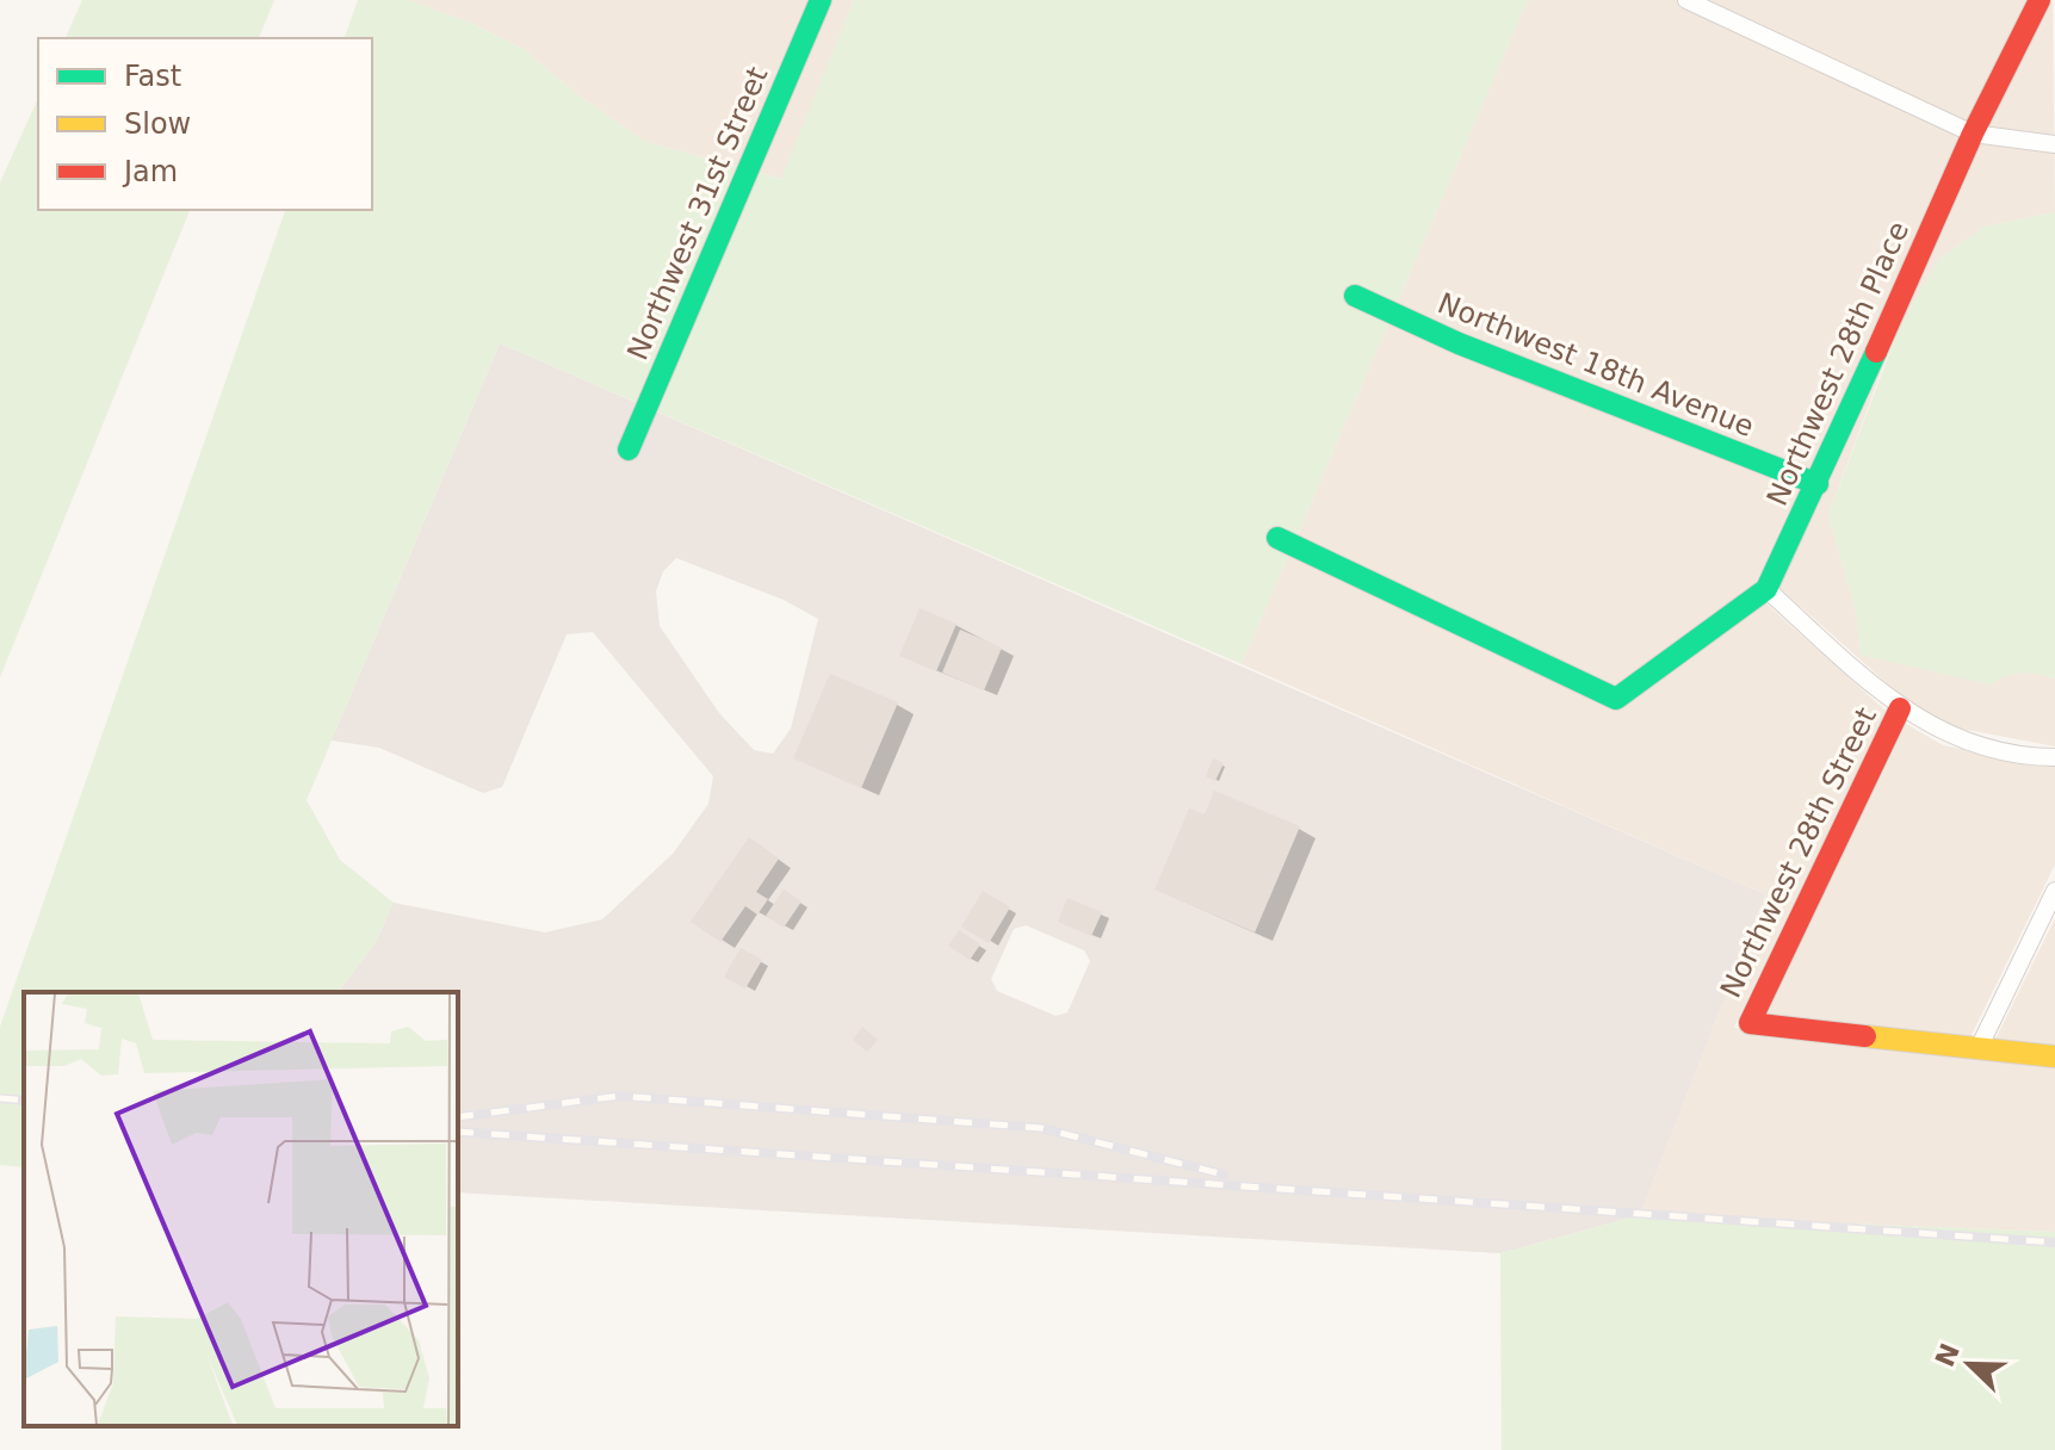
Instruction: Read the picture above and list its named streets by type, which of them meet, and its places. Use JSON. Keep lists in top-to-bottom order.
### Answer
{
  "streets": {
    "street": [
      "Northwest 31st Street",
      "Northwest 28th Place",
      "Northwest 18th Avenue",
      "Northwest 28th Street"
    ]
  },
  "crossings": [
    ["Northwest 28th Place", "Northwest 18th Avenue"]
  ],
  "legend": ["Fast", "Slow", "Jam"],
  "north": "top left"
}
